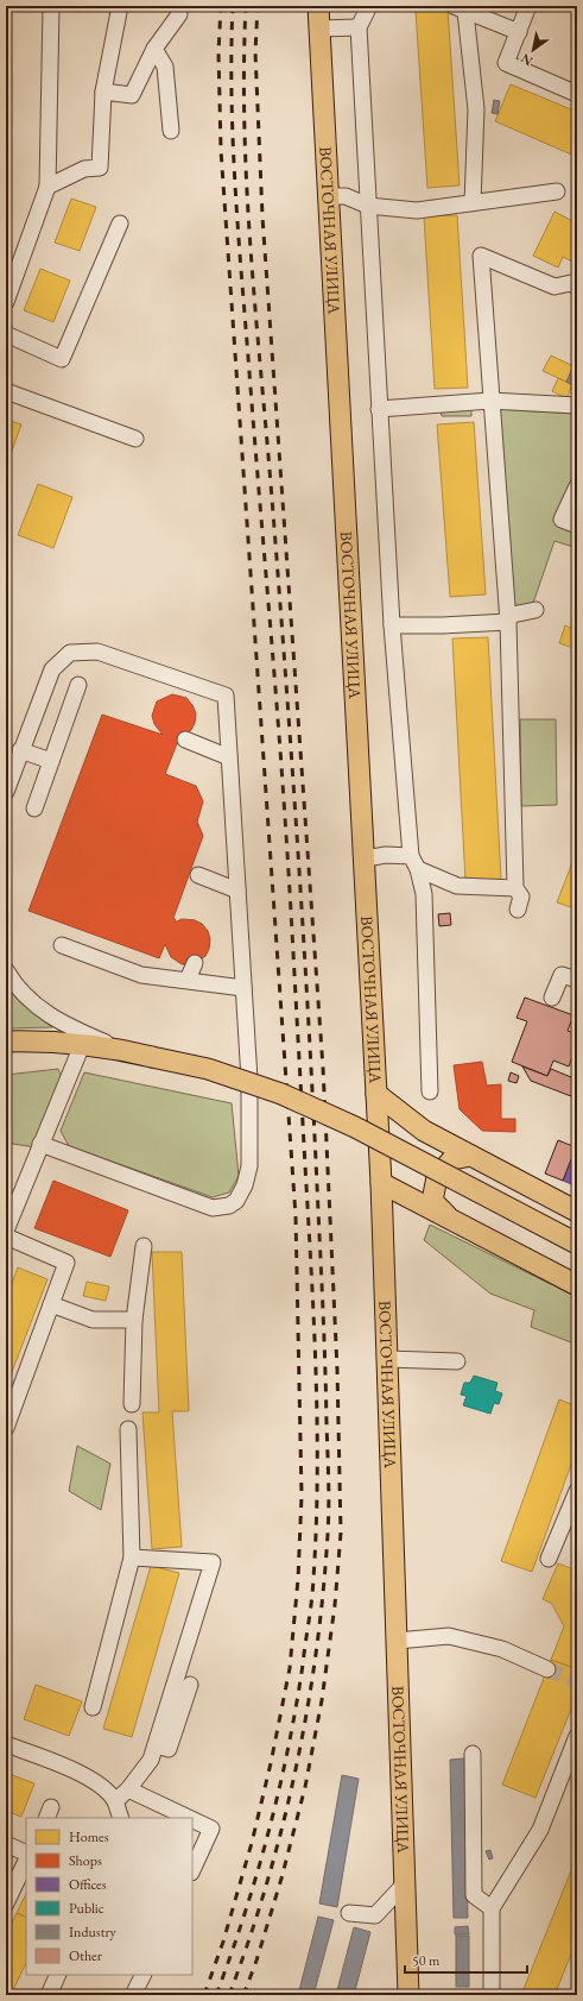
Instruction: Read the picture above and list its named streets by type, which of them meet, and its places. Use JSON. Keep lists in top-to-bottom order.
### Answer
{
  "streets": {
    "main road": ["ВОСТОЧНАЯ УЛИЦА"]
  },
  "legend": [
    "Homes",
    "Shops",
    "Offices",
    "Public",
    "Industry",
    "Other"
  ],
  "scale_bar": "50 m",
  "north": "bottom left"
}
